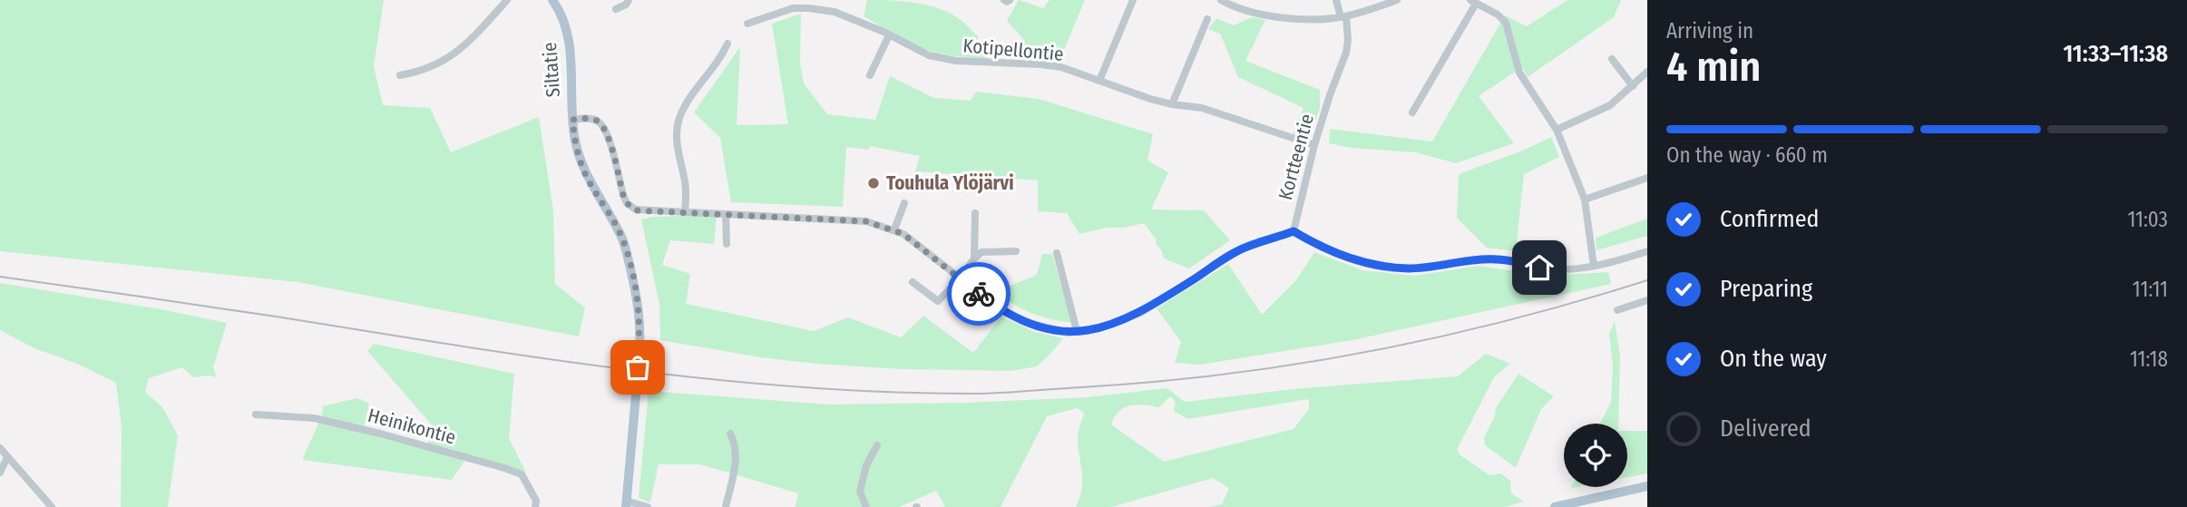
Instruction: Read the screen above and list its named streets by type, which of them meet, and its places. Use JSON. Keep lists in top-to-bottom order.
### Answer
{
  "streets": {
    "main road": ["Siltatie"],
    "street": ["Kotipellontie", "Kortteentie", "Heinikontie"]
  },
  "crossings": [
    ["Kotipellontie", "Kortteentie"]
  ],
  "places": ["Touhula Ylöjärvi"],
  "page": {
    "heading": ["4 min", "Arriving in", "11:33–11:38"],
    "bar": "On the way · 660 m",
    "list": [
      ["Confirmed", "11:03"],
      ["Preparing", "11:11"],
      ["On the way", "11:18"],
      "Delivered"
    ]
  }
}
